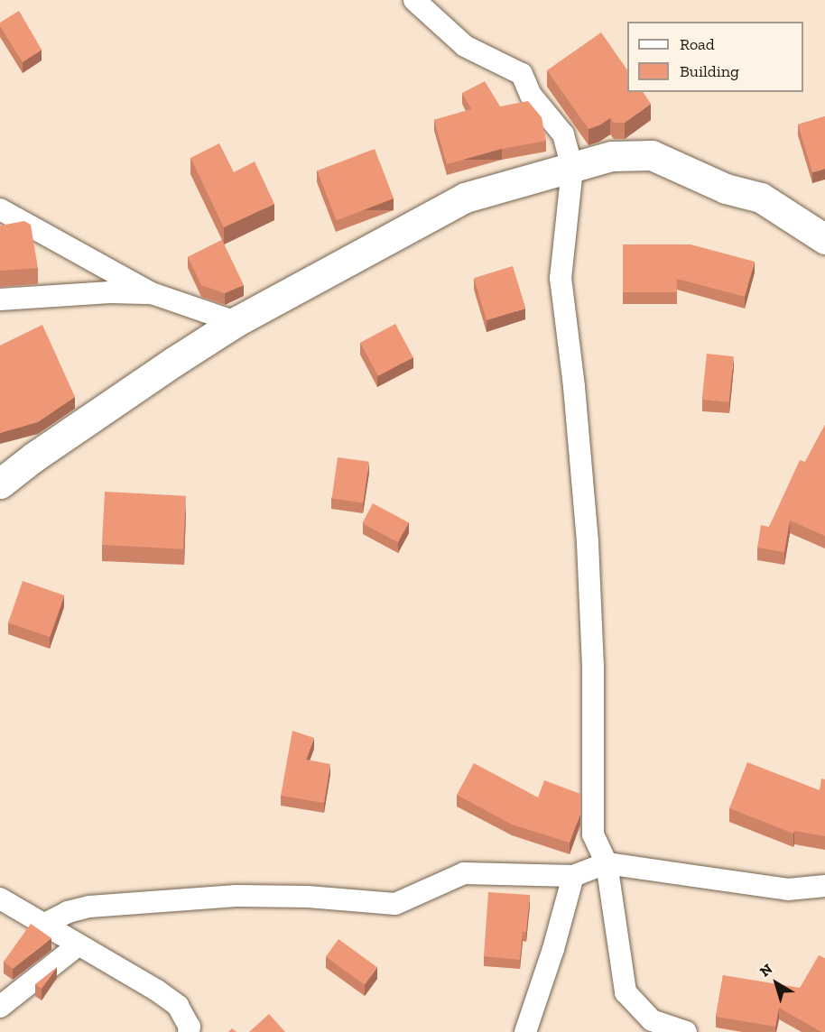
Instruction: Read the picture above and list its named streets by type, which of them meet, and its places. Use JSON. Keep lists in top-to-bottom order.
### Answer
{
  "legend": ["Road", "Building"],
  "north": "top left"
}
